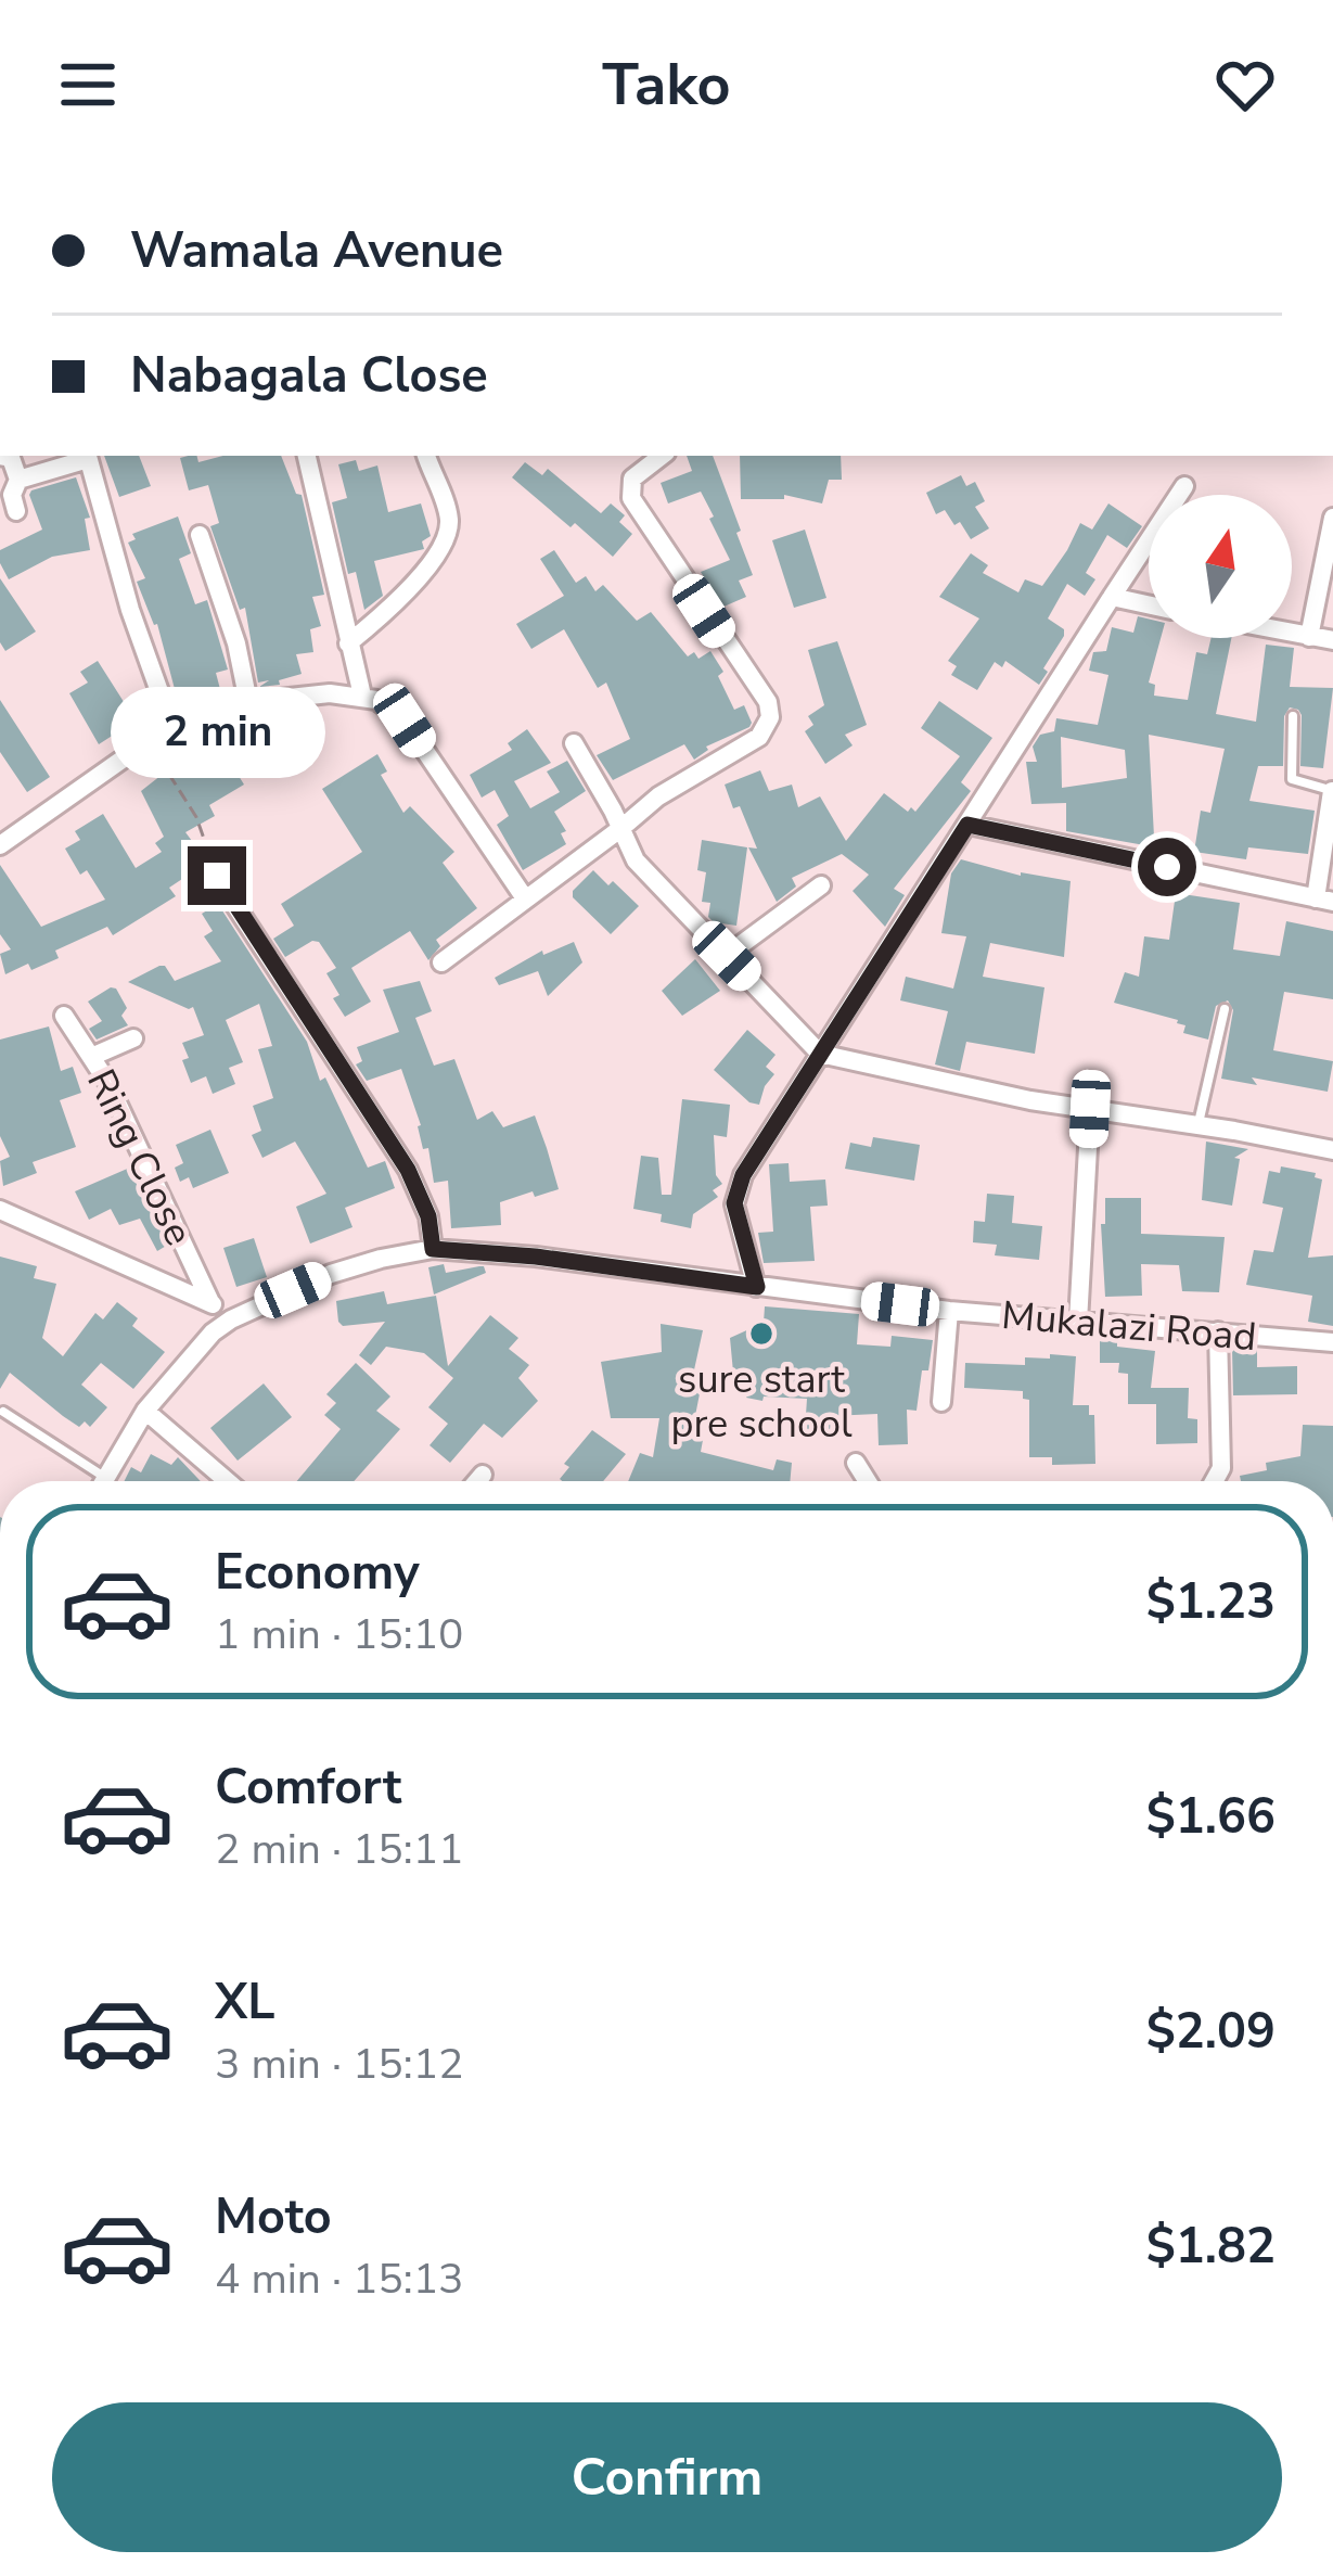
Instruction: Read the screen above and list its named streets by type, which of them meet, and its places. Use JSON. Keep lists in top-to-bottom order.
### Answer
{
  "streets": {
    "street": ["Ring Close", "Mukalazi Road"]
  },
  "places": ["sure start pre school"],
  "north": "top",
  "page": {
    "header": "Tako",
    "banner": ["Wamala Avenue", "Nabagala Close"],
    "bubble": "2 min",
    "list": [
      {
        "name": "Economy",
        "note": "1 min · 15:10",
        "value": "$1.23"
      },
      {
        "name": "Comfort",
        "note": "2 min · 15:11",
        "value": "$1.66"
      },
      {
        "name": "XL",
        "note": "3 min · 15:12",
        "value": "$2.09"
      },
      {
        "name": "Moto",
        "note": "4 min · 15:13",
        "value": "$1.82"
      }
    ],
    "buttons": "Confirm"
  }
}
